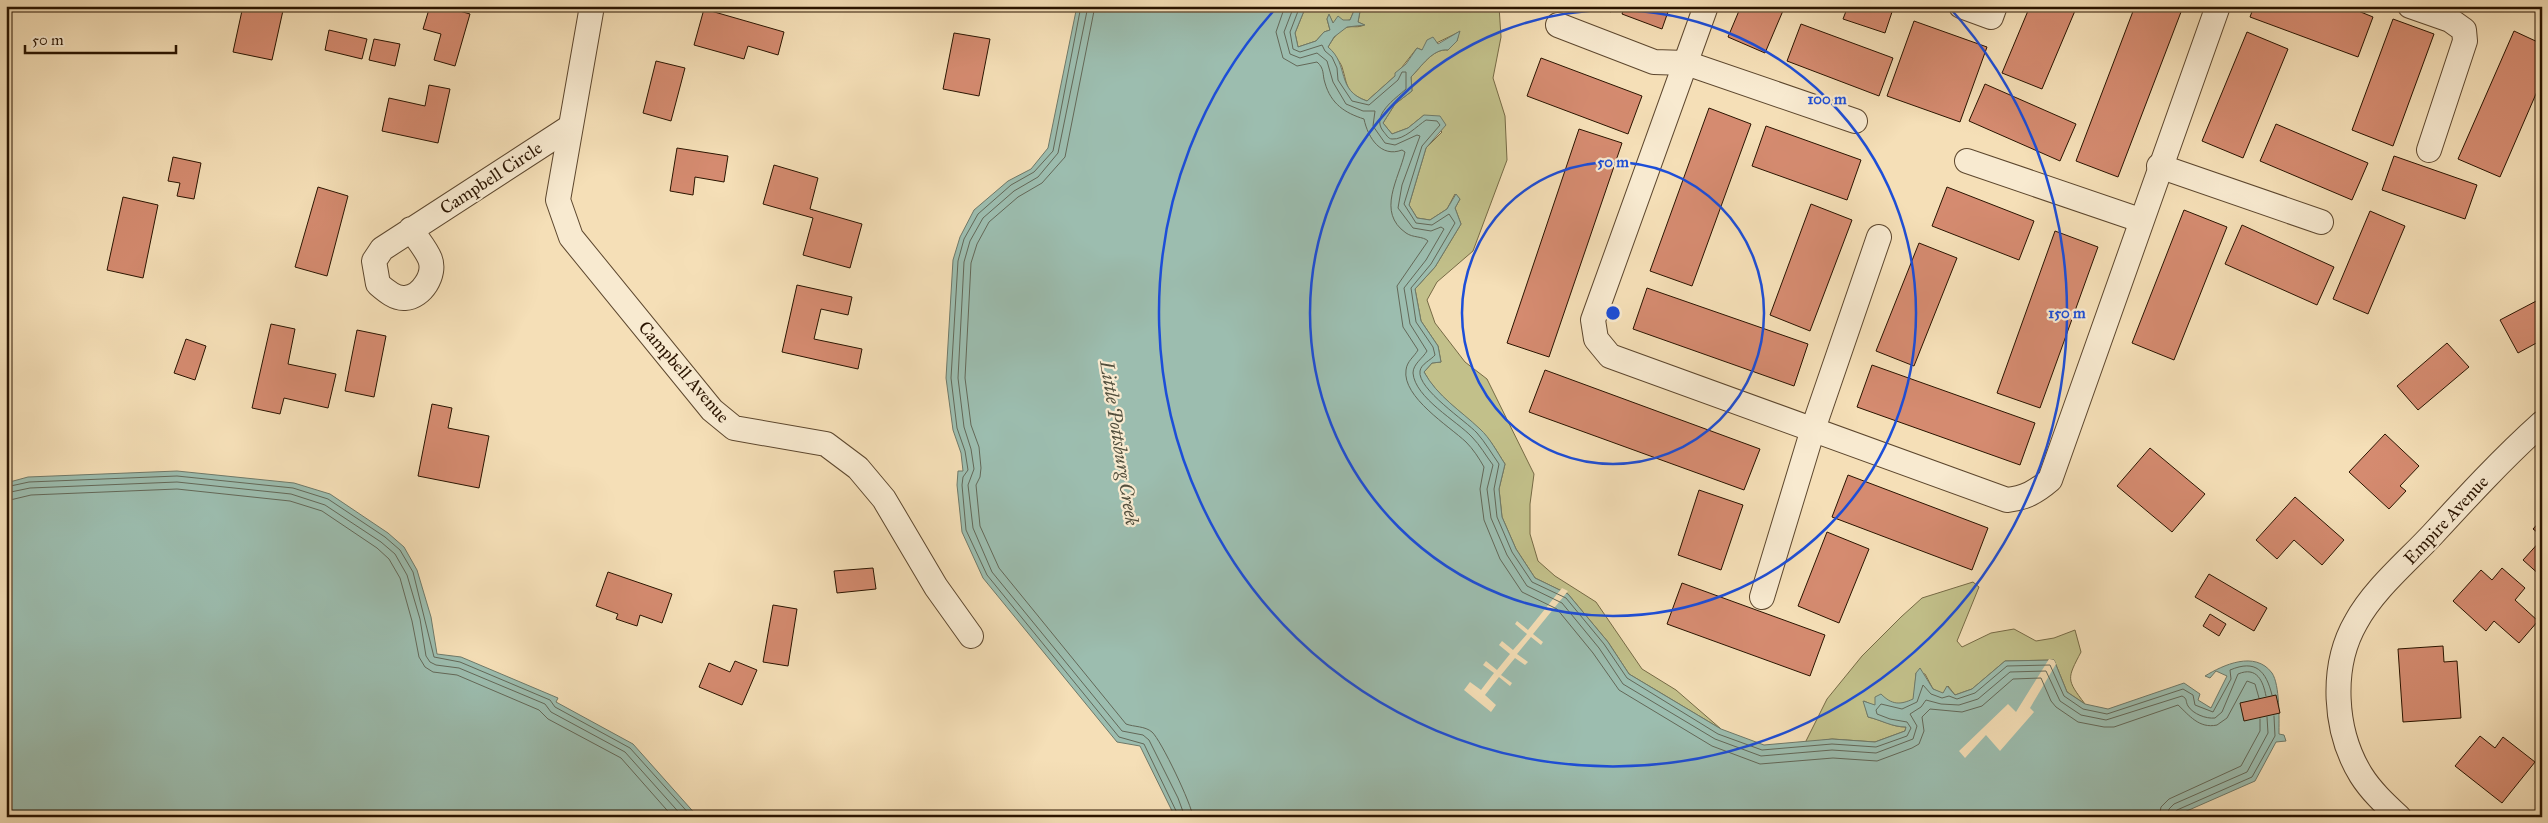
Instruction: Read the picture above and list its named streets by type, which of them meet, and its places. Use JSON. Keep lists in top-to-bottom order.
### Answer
{
  "streets": {
    "street": ["Campbell Circle", "Campbell Avenue", "Empire Avenue"]
  },
  "crossings": [
    ["Campbell Circle", "Campbell Avenue"]
  ],
  "water": ["Little Pottsburg Creek"],
  "scale_bar": "50 m",
  "rings": ["100 m", "50 m", "150 m"]
}
